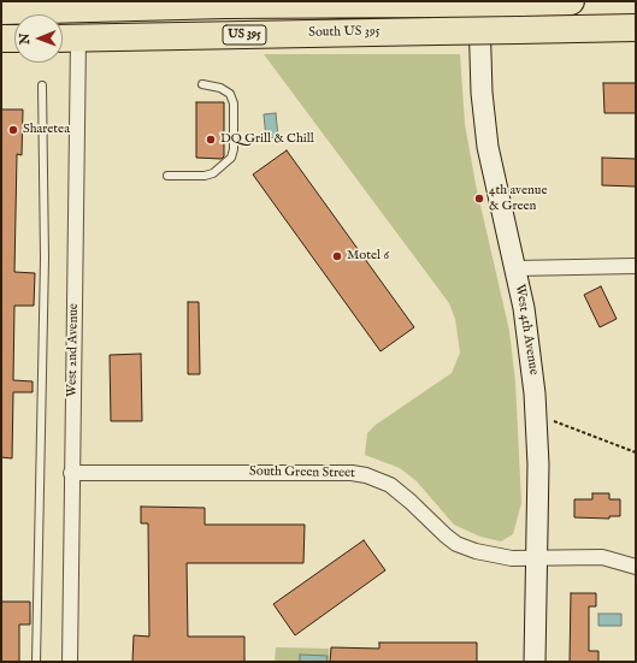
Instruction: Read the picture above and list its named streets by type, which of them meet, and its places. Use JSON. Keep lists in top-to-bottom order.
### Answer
{
  "streets": {
    "highway": ["South US 395", "US 395"],
    "street": ["West 4th Avenue", "West 2nd Avenue", "South Green Street"]
  },
  "crossings": [
    ["South US 395", "West 2nd Avenue"],
    ["West 4th Avenue", "South Green Street"],
    ["West 2nd Avenue", "South Green Street"]
  ],
  "places": [
    "Sharetea",
    "DQ Grill & Chill",
    "4th avenue & Green",
    "Motel 6"
  ],
  "north": "left"
}
